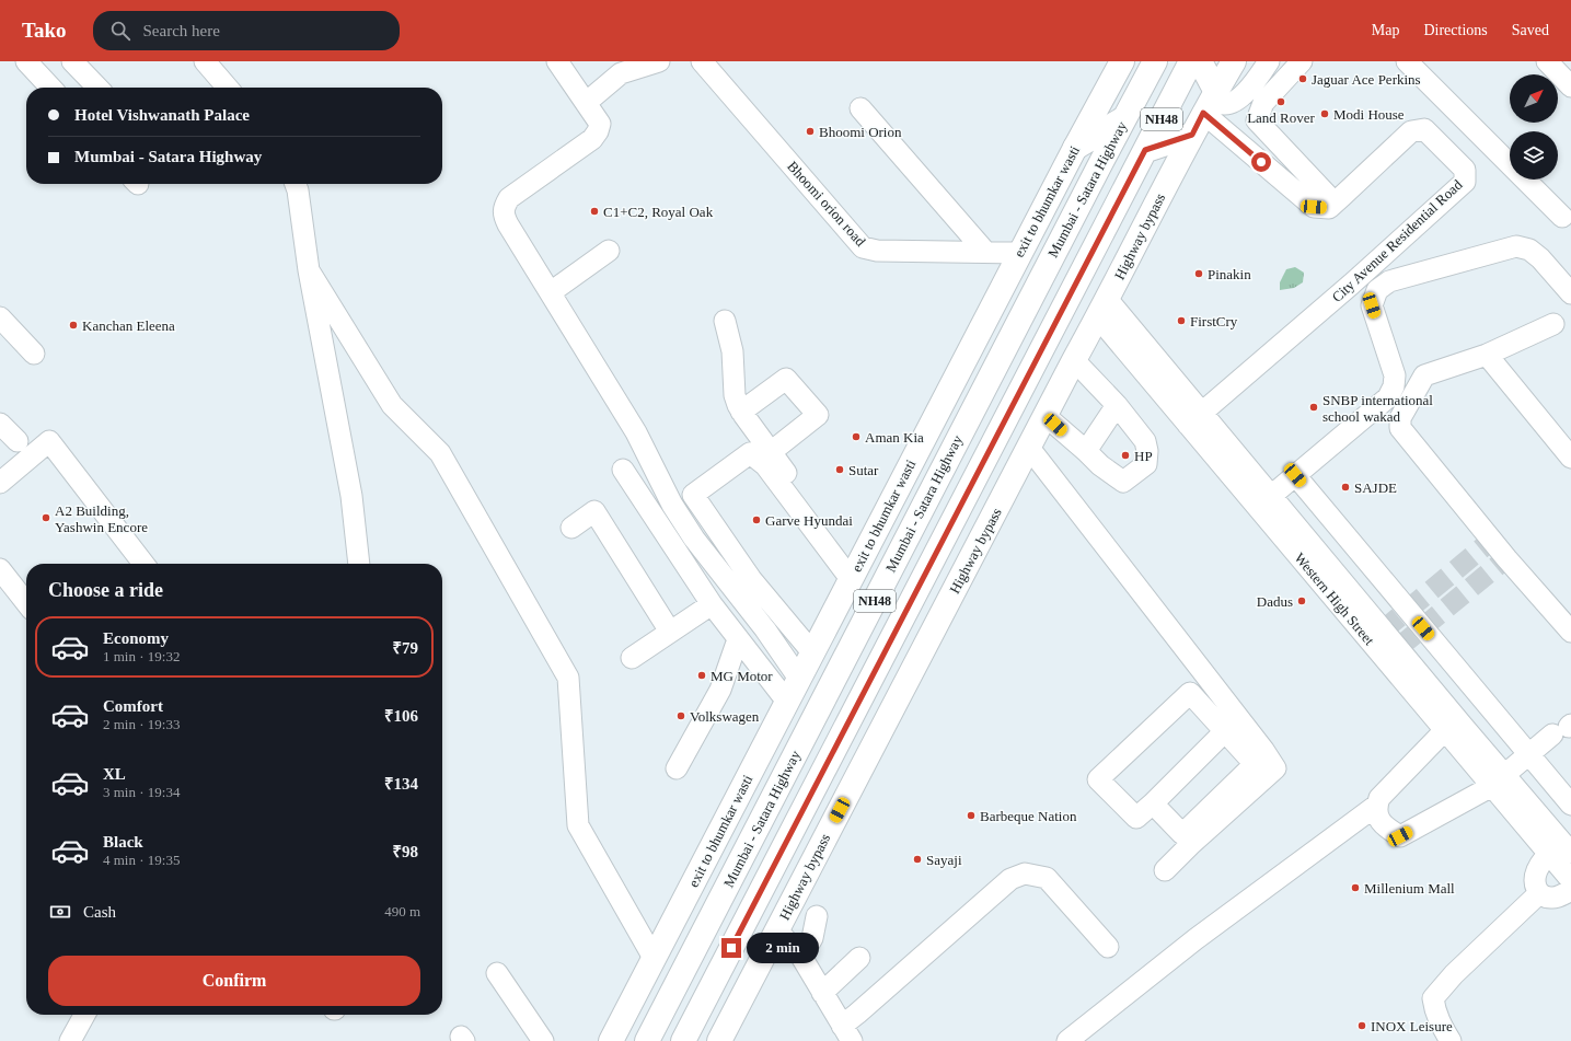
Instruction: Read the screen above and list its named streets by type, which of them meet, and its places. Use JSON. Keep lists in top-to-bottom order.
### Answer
{
  "streets": {
    "main road": [
      "NH48",
      "Mumbai - Satara Highway",
      "exit to bhumkar wasti",
      "Highway bypass"
    ],
    "street": ["Bhoomi orion road", "City Avenue Residential Road", "Western High Street"]
  },
  "crossings": [
    ["exit to bhumkar wasti", "Bhoomi orion road"],
    ["Highway bypass", "City Avenue Residential Road"],
    ["Highway bypass", "Western High Street"],
    ["City Avenue Residential Road", "Western High Street"]
  ],
  "places": [
    "Jaguar Ace Perkins",
    "Land Rover",
    "Modi House",
    "Bhoomi Orion",
    "C1+C2, Royal Oak",
    "Pinakin",
    "FirstCry",
    "Kanchan Eleena",
    "SNBP international school wakad",
    "Aman Kia",
    "HP",
    "Sutar",
    "SAJDE",
    "A2 Building, Yashwin Encore",
    "Garve Hyundai",
    "Dadus",
    "MG Motor",
    "Volkswagen",
    "Barbeque Nation",
    "Sayaji",
    "Millenium Mall",
    "INOX Leisure"
  ],
  "north": "top right",
  "page": {
    "header": "Tako",
    "search": "Search here",
    "nav": ["Map", "Directions", "Saved"],
    "banner": ["Hotel Vishwanath Palace", "Mumbai - Satara Highway"],
    "heading": "Choose a ride",
    "list": [
      {
        "name": "Economy",
        "note": "1 min · 19:32",
        "value": "₹79"
      },
      {
        "name": "Comfort",
        "note": "2 min · 19:33",
        "value": "₹106"
      },
      {
        "name": "XL",
        "note": "3 min · 19:34",
        "value": "₹134"
      },
      {
        "name": "Black",
        "note": "4 min · 19:35",
        "value": "₹98"
      }
    ],
    "pay": ["Cash", "490 m"],
    "bubble": "2 min",
    "buttons": "Confirm"
  }
}
